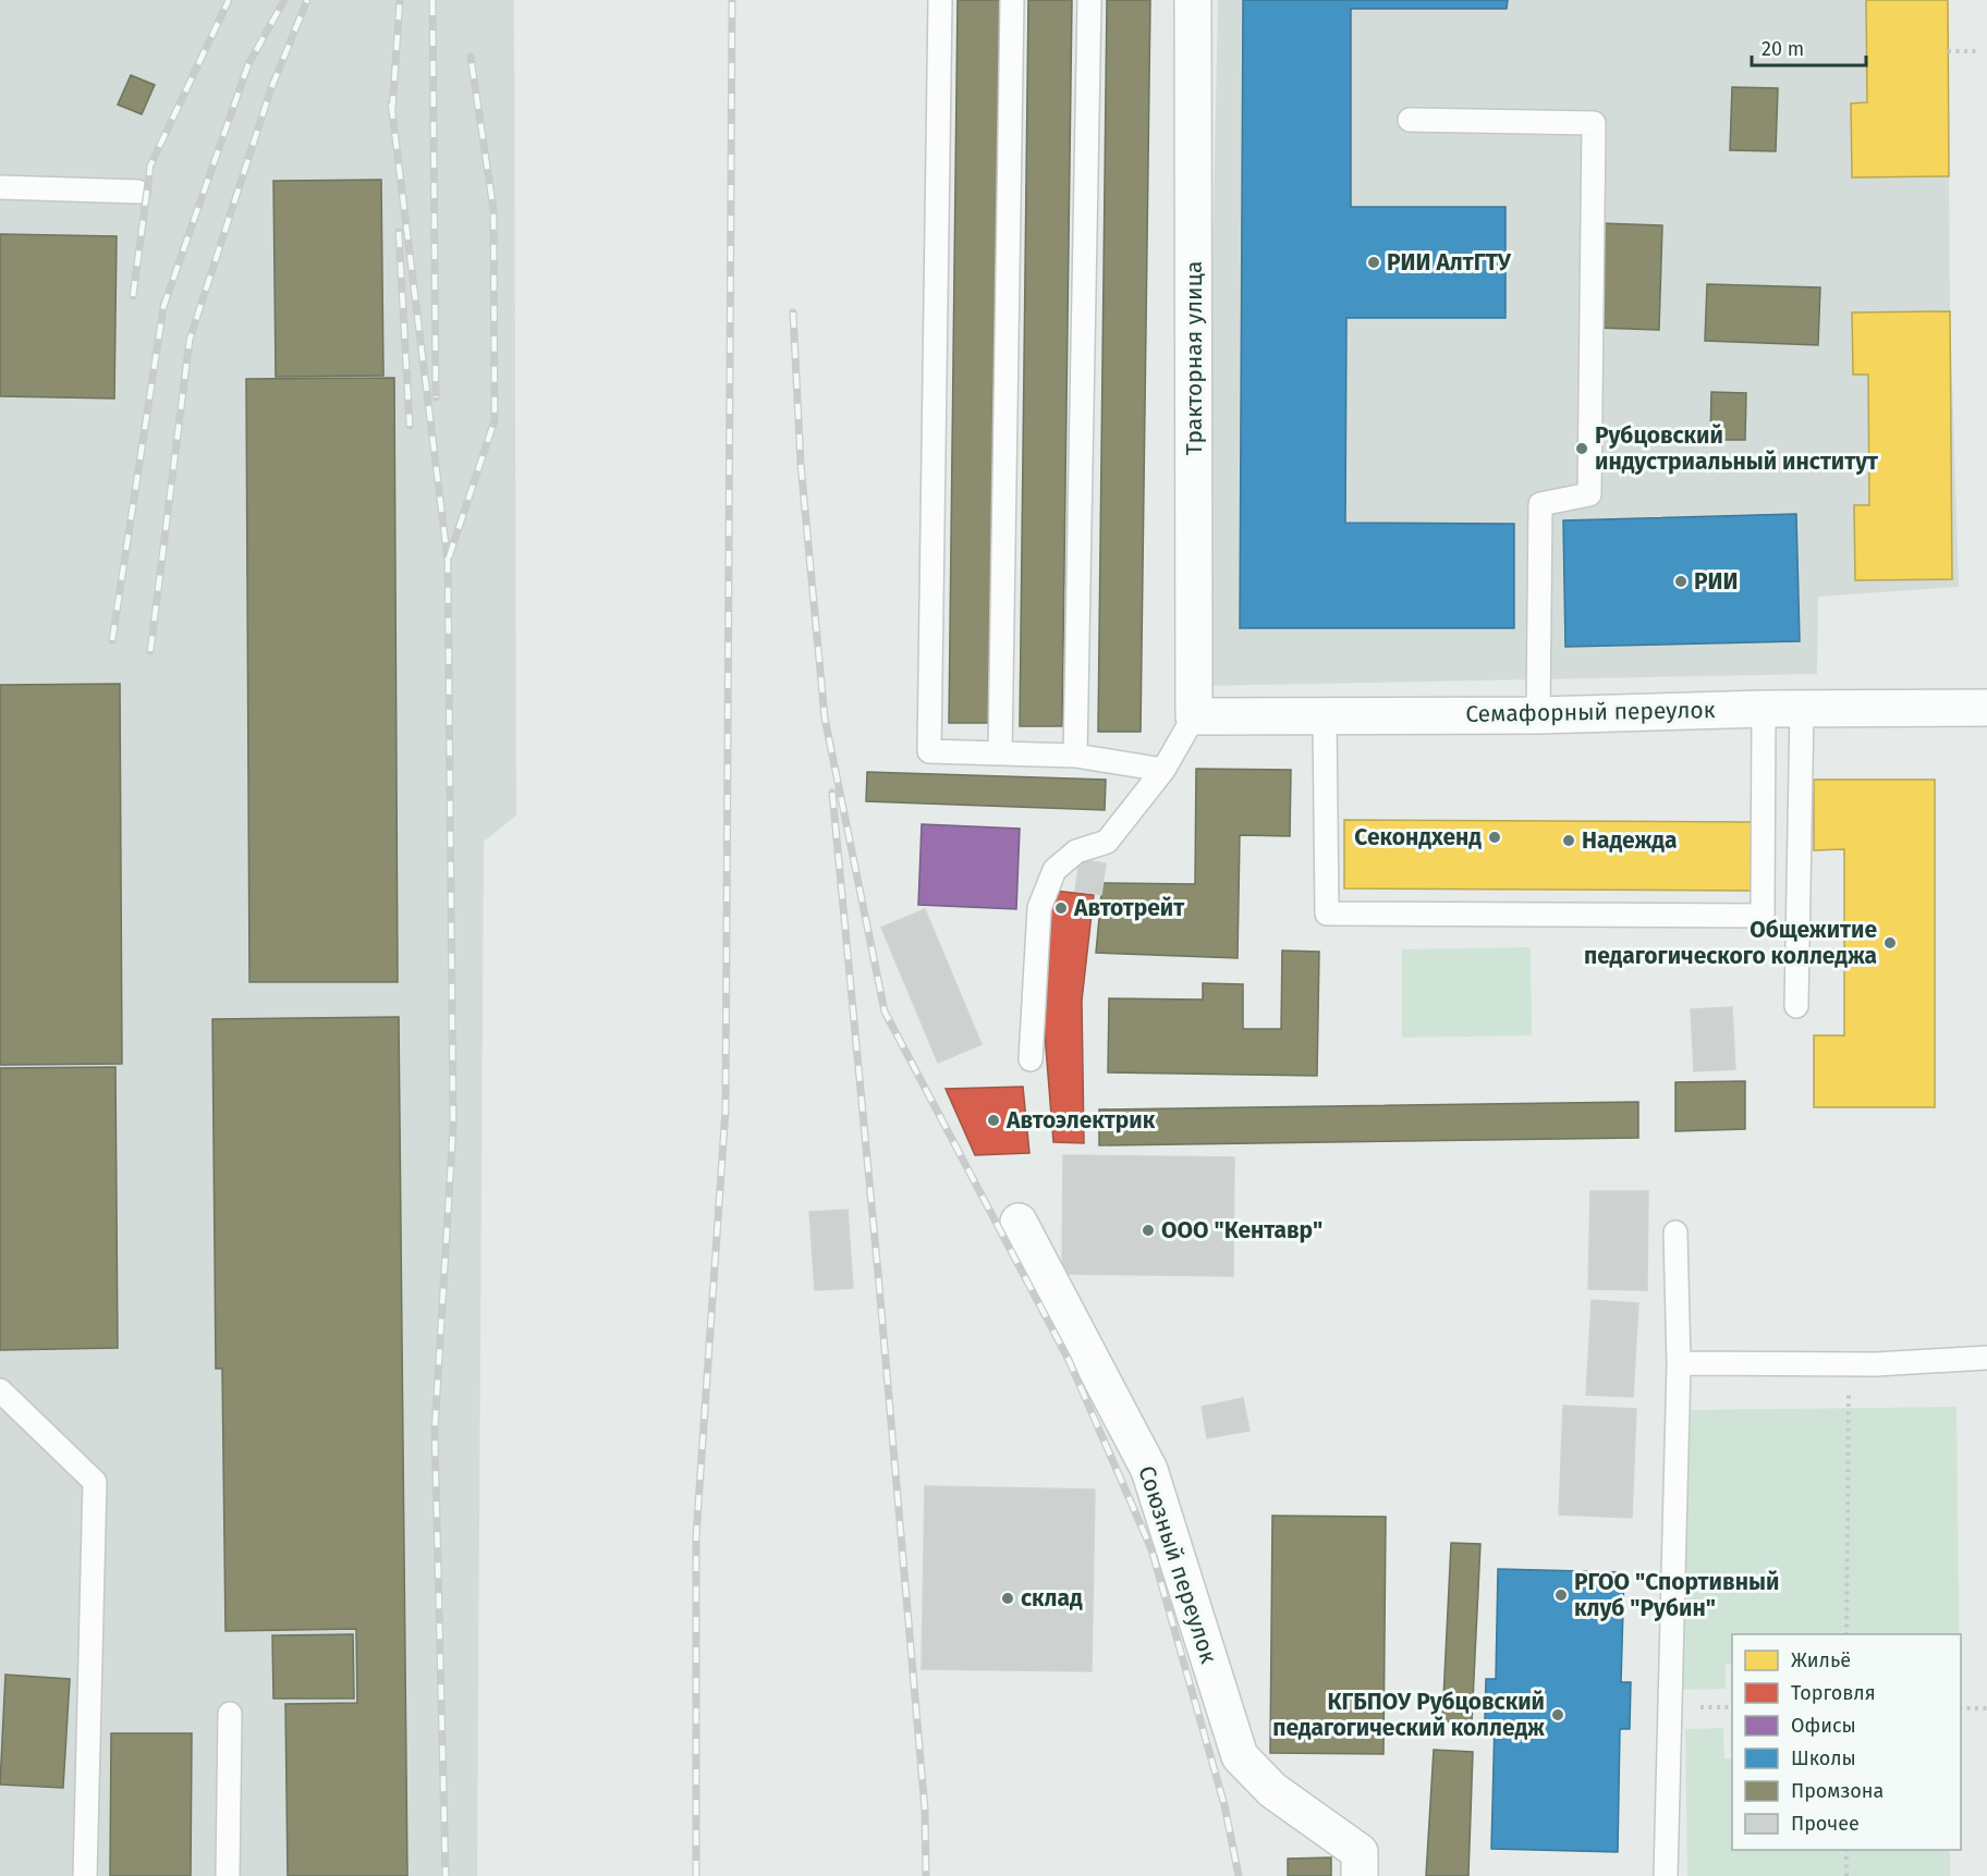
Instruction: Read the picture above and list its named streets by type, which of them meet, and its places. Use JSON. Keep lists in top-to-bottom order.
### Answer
{
  "streets": {
    "street": ["Тракторная улица", "Семафорный переулок", "Союзный переулок"]
  },
  "crossings": [
    ["Тракторная улица", "Семафорный переулок"]
  ],
  "places": [
    "РИИ АлтГТУ",
    "Рубцовский индустриальный институт",
    "РИИ",
    "Секондхенд",
    "Надежда",
    "Автотрейт",
    "Общежитие педагогического колледжа",
    "Автоэлектрик",
    "ООО \"Кентавр\"",
    "РГОО \"Спортивный клуб \"Рубин\"",
    "склад",
    "КГБПОУ Рубцовский педагогический колледж"
  ],
  "legend": [
    "Жильё",
    "Торговля",
    "Офисы",
    "Школы",
    "Промзона",
    "Прочее"
  ],
  "scale_bar": "20 m"
}
